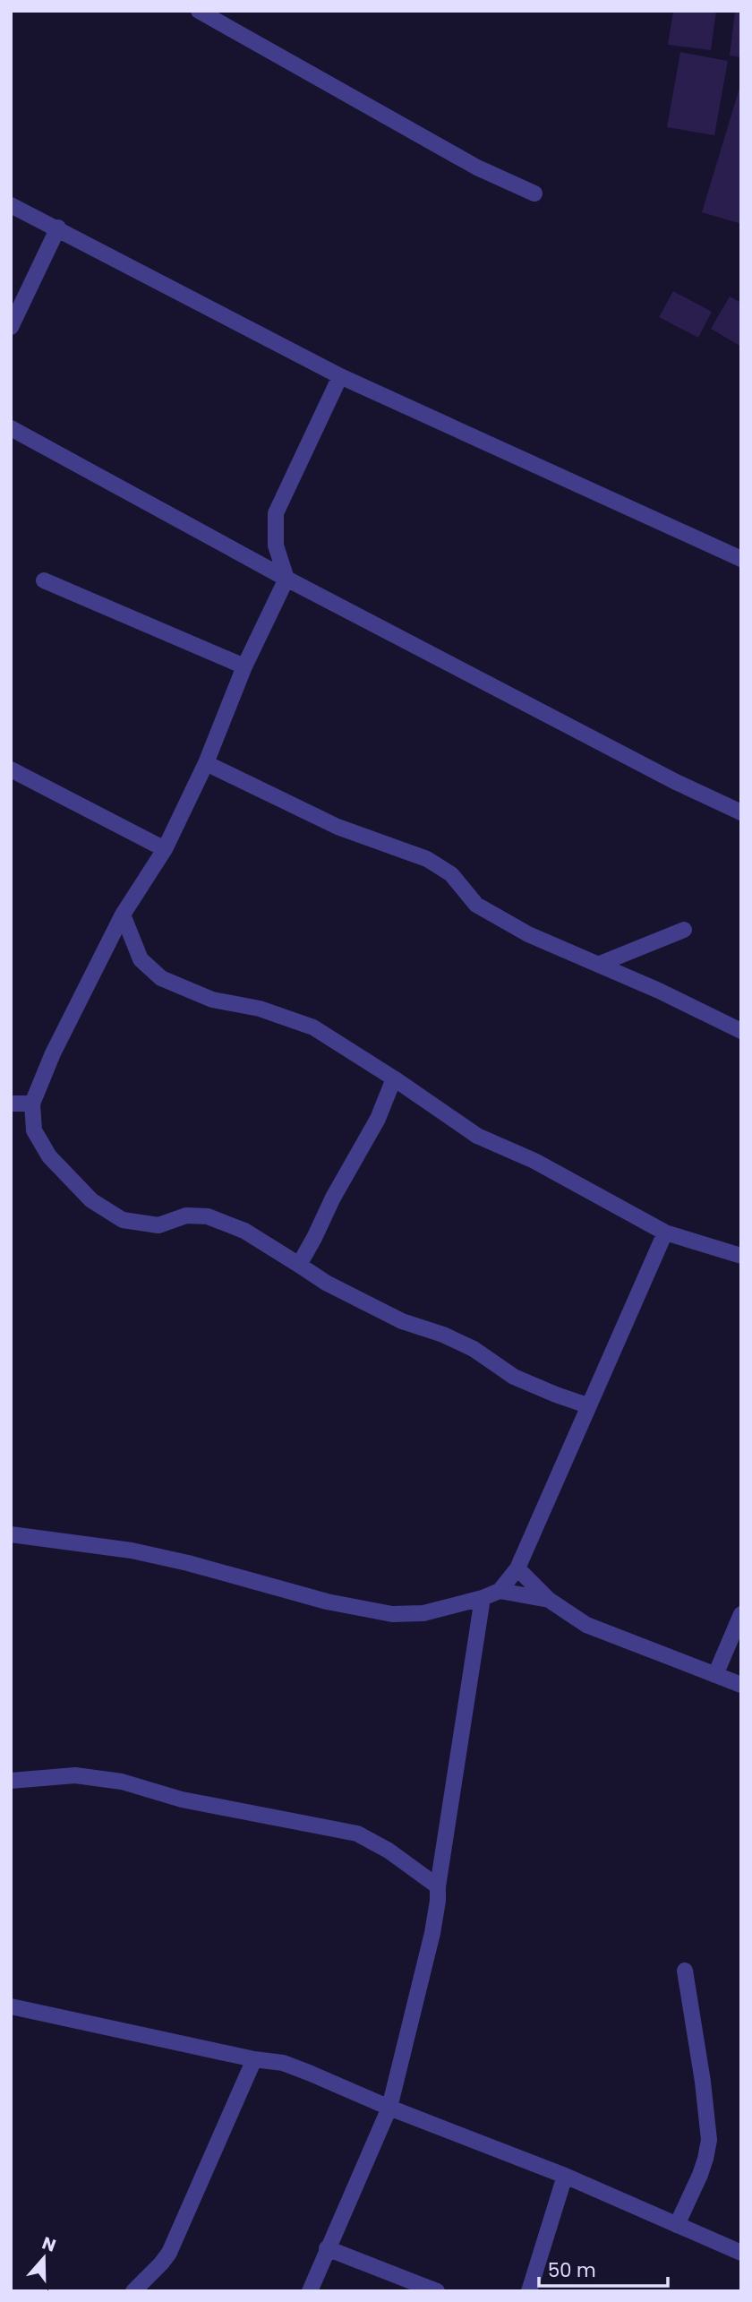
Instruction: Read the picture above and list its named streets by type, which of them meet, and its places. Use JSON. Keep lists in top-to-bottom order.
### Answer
{
  "scale_bar": "50 m",
  "north": "top"
}
